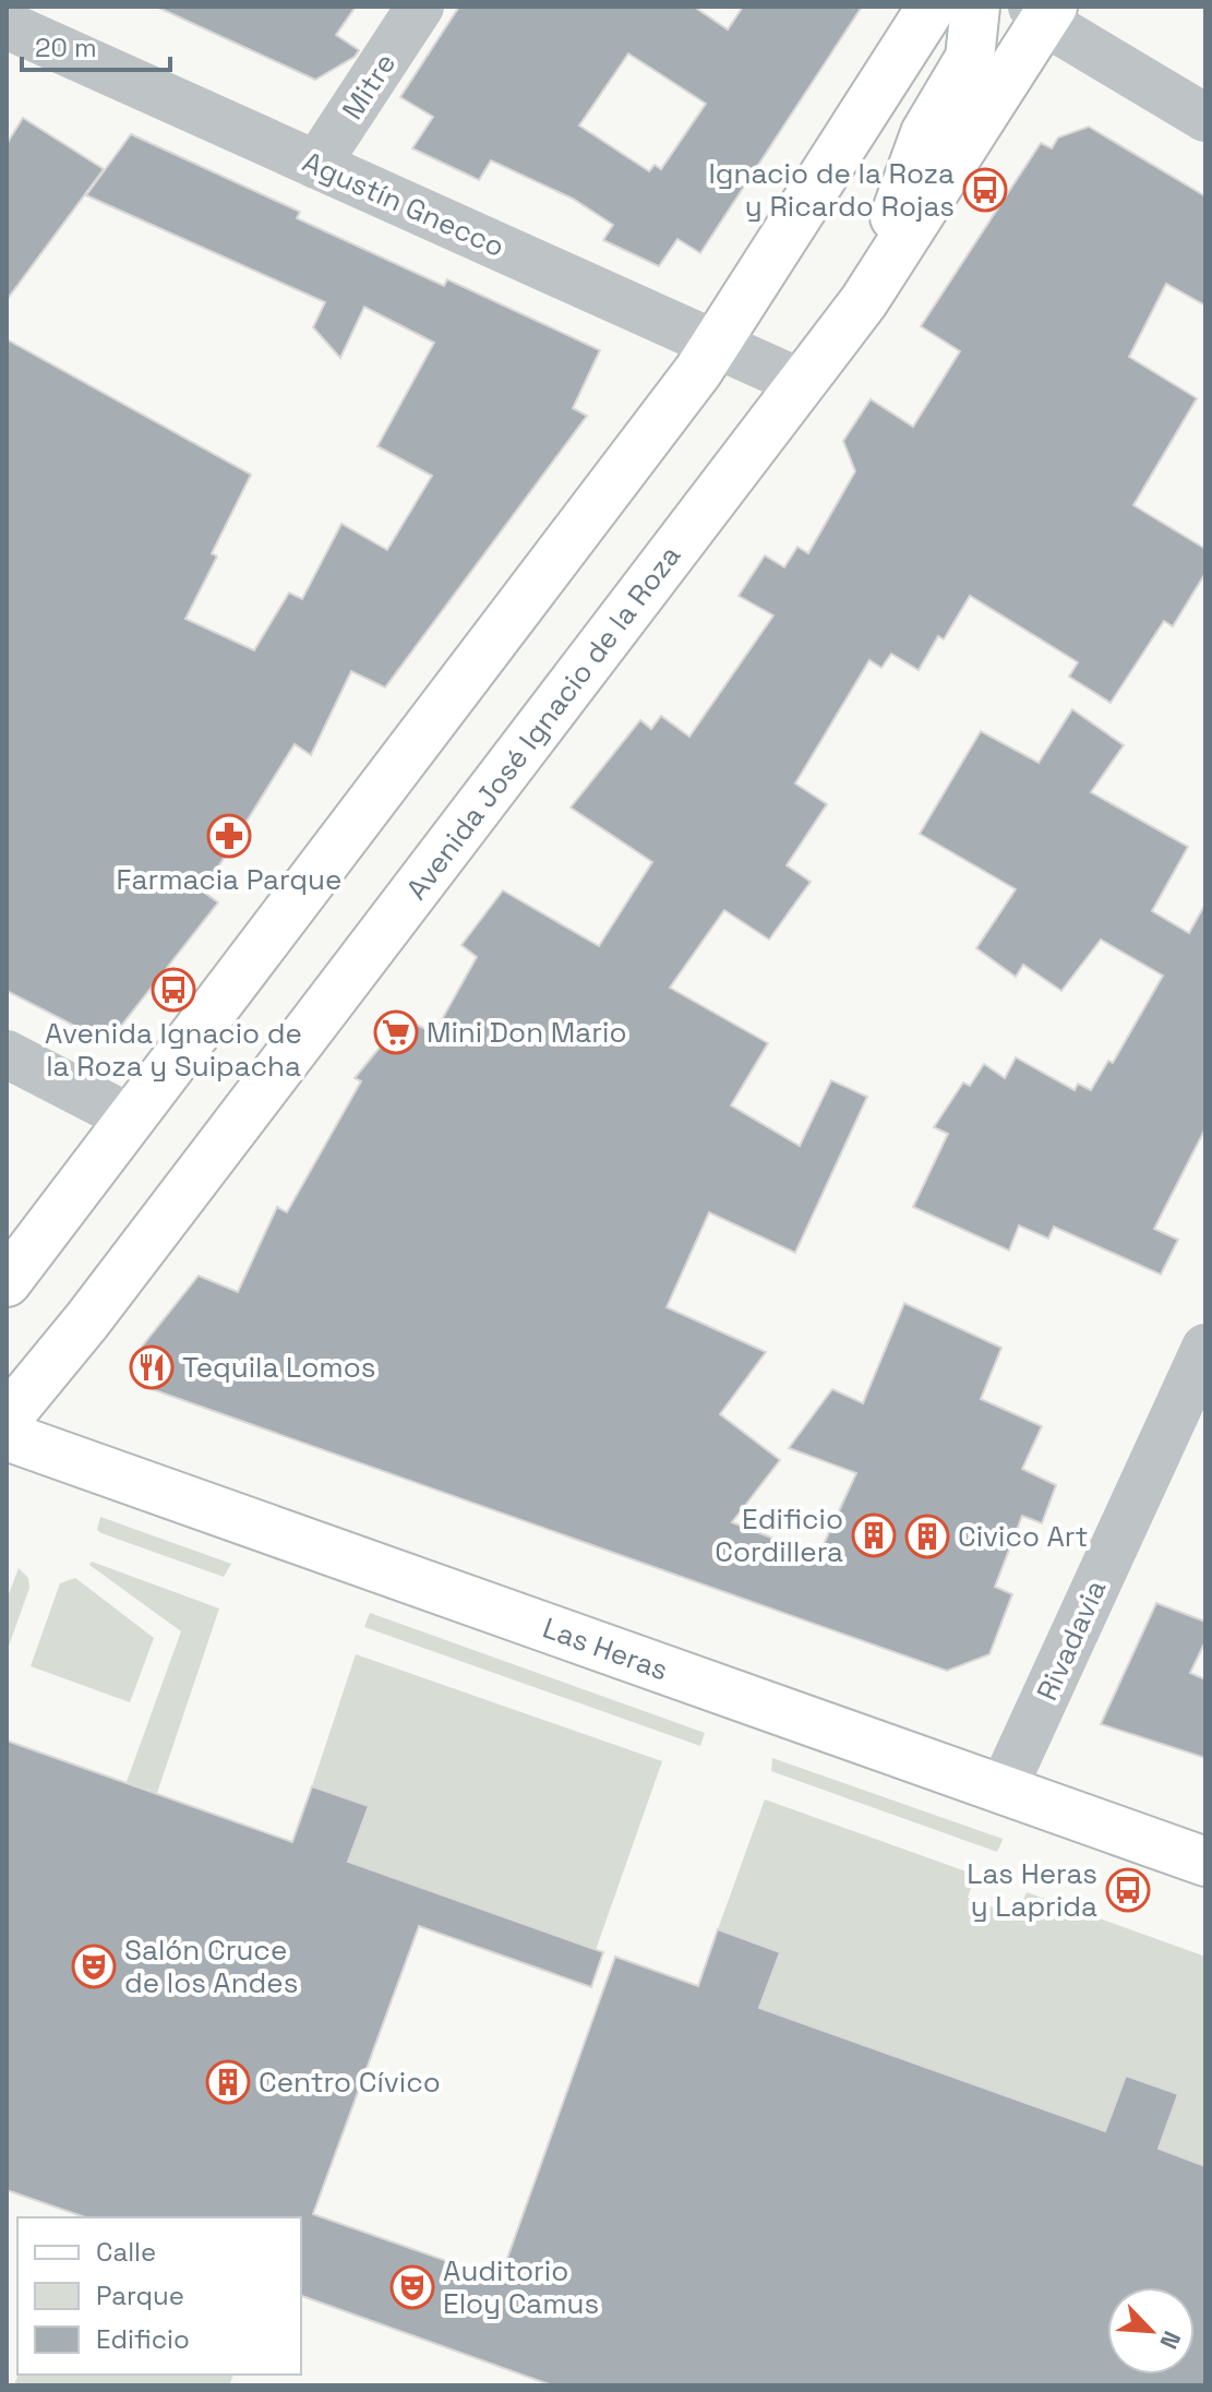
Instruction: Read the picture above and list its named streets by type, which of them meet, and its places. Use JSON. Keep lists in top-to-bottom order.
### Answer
{
  "streets": {
    "main road": ["Avenida José Ignacio de la Roza", "Las Heras"],
    "street": ["Mitre", "Agustín Gnecco", "Rivadavia"]
  },
  "crossings": [
    ["Mitre", "Agustín Gnecco"],
    ["Agustín Gnecco", "Avenida José Ignacio de la Roza"],
    ["Rivadavia", "Las Heras"]
  ],
  "places": {
    "bus stop": ["Ignacio de la Roza y Ricardo Rojas", "Avenida Ignacio de la Roza y Suipacha", "Las Heras y Laprida"],
    "pharmacy": ["Farmacia Parque"],
    "supermarket": ["Mini Don Mario"],
    "restaurant": ["Tequila Lomos"],
    "building": ["Edificio Cordillera", "Civico Art", "Centro Cívico"],
    "theatre": ["Salón Cruce de los Andes", "Auditorio Eloy Camus"]
  },
  "legend": ["Calle", "Parque", "Edificio"],
  "scale_bar": "20 m",
  "north": "bottom right"
}
